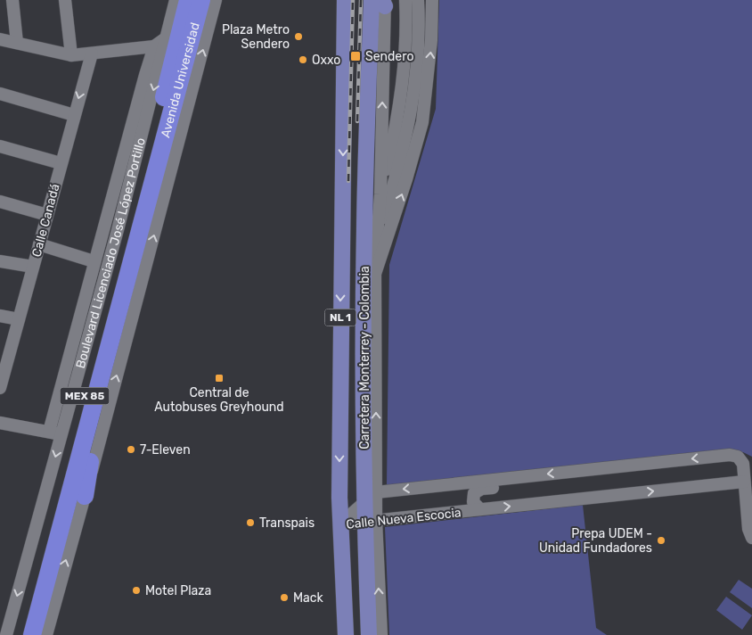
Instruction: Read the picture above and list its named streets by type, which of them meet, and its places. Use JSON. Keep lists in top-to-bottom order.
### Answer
{
  "streets": {
    "highway": ["Avenida Universidad", "Boulevard Licenciado José López Portillo", "MEX 85"],
    "main road": ["NL 1", "Carretera Monterrey - Colombia"],
    "street": ["Calle Canadá", "Calle Nueva Escocia"]
  },
  "crossings": [
    ["Avenida Universidad", "Boulevard Licenciado José López Portillo"],
    ["NL 1", "Carretera Monterrey - Colombia"],
    ["NL 1", "Calle Nueva Escocia"],
    ["Carretera Monterrey - Colombia", "Calle Nueva Escocia"]
  ],
  "places": {
    "other": [
      "Plaza Metro Sendero",
      "Oxxo",
      "7-Eleven",
      "Transpais",
      "Prepa UDEM - Unidad Fundadores",
      "Motel Plaza",
      "Mack"
    ],
    "transit": ["Sendero", "Central de Autobuses Greyhound"]
  }
}
